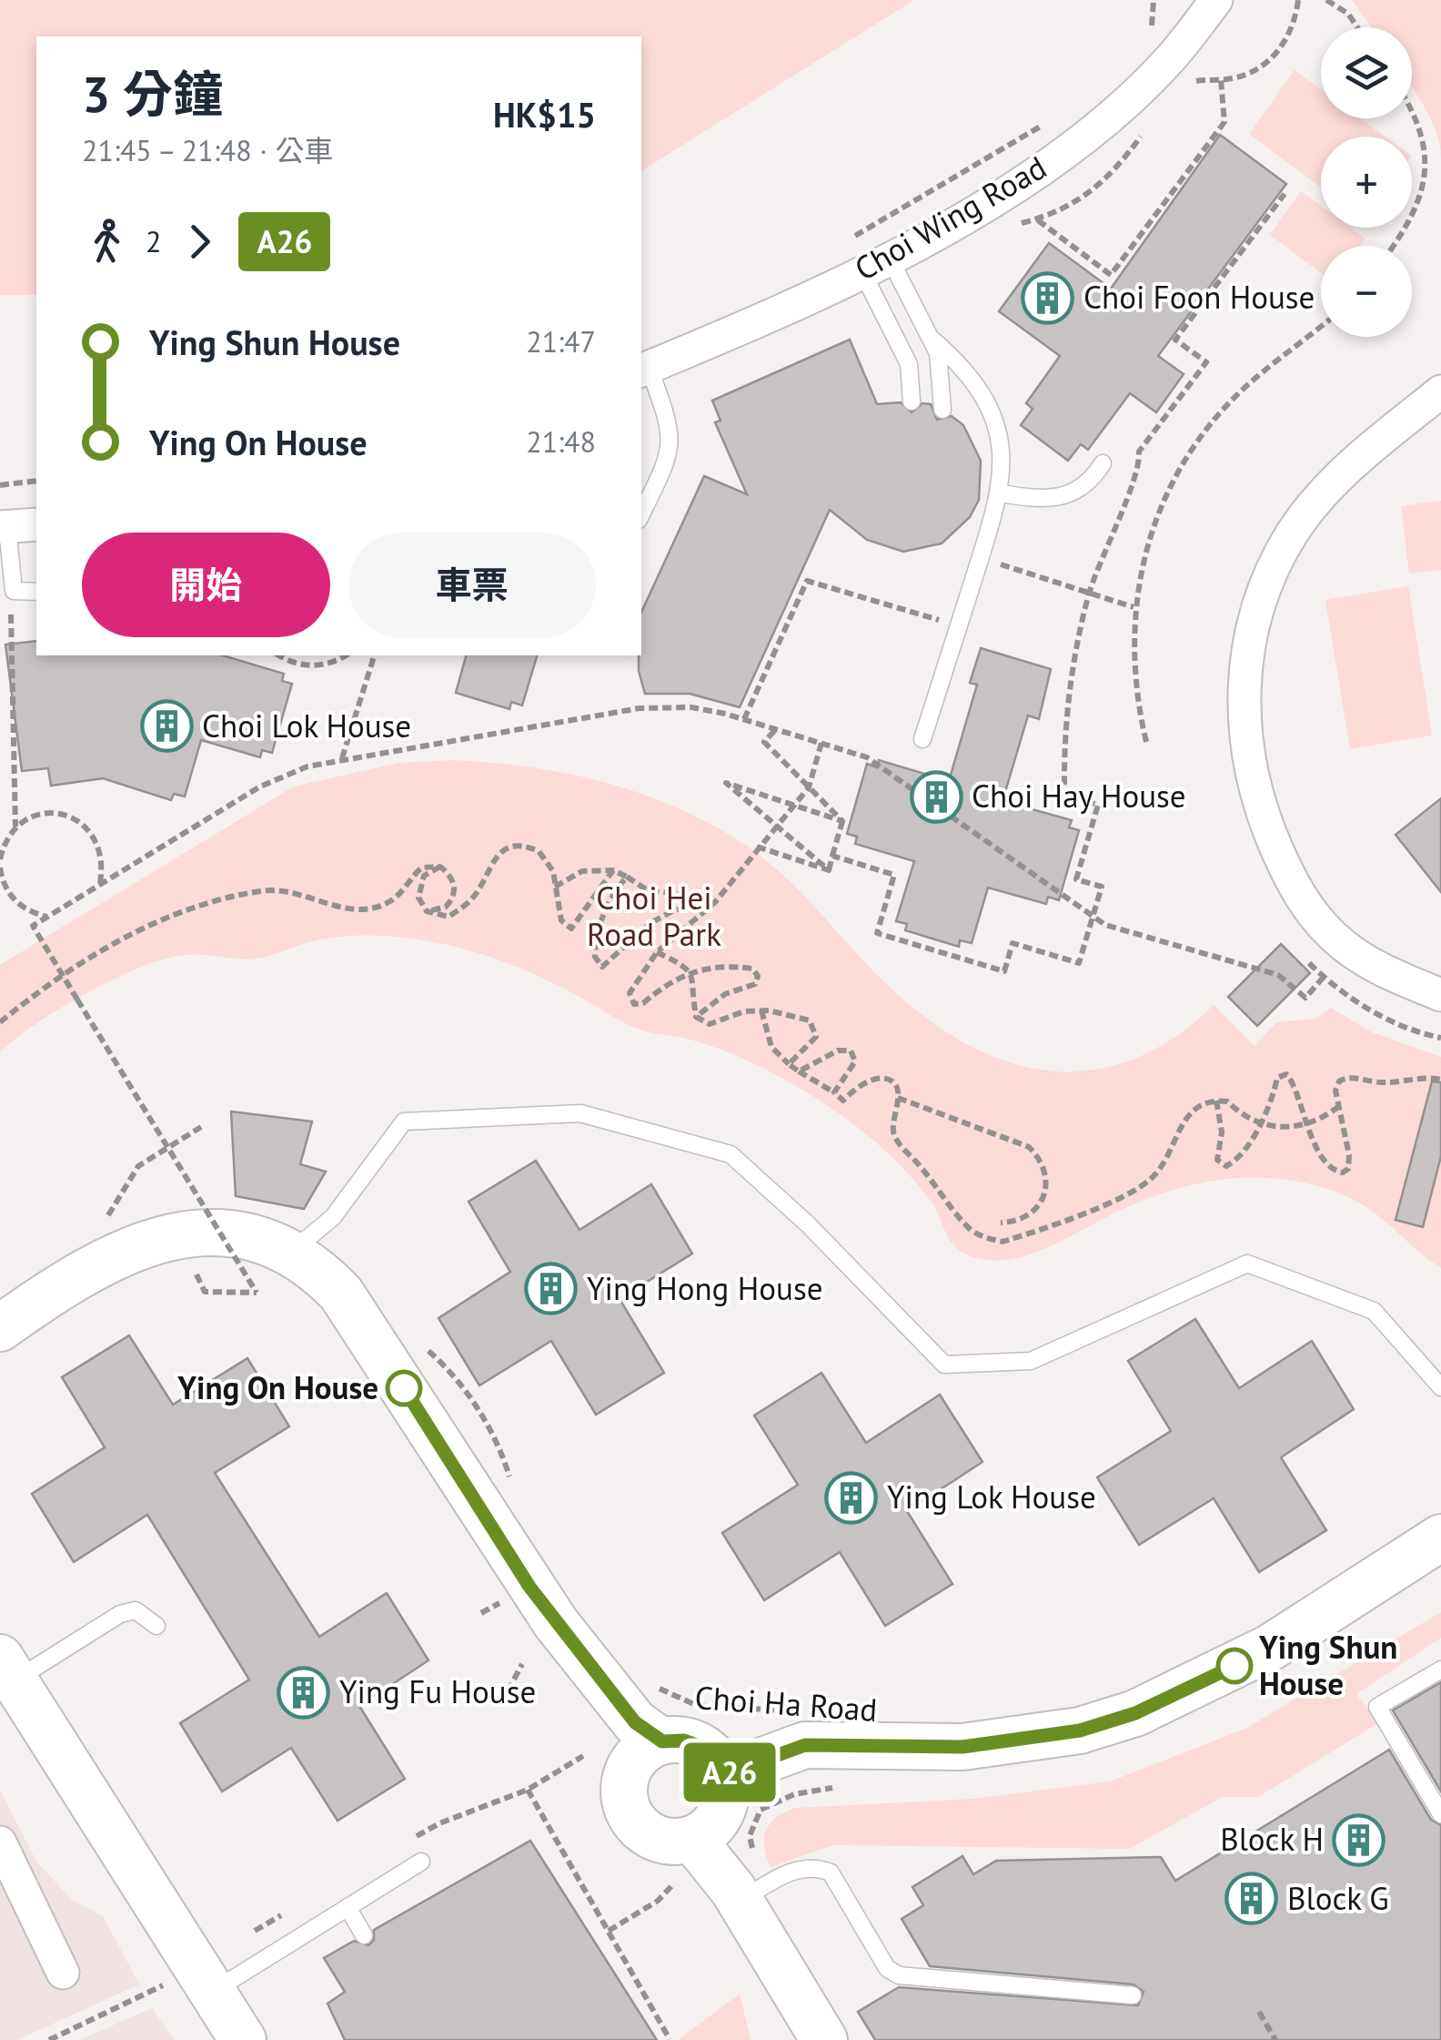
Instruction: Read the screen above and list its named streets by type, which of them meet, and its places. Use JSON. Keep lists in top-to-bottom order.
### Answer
{
  "streets": {
    "street": ["Choi Wing Road", "Choi Ha Road"]
  },
  "parks": ["Choi Hei Road Park"],
  "places": {
    "building": [
      "Choi Foon House",
      "Choi Lok House",
      "Choi Hay House",
      "Ying Hong House",
      "Ying Lok House",
      "Ying Fu House",
      "Block H",
      "Block G"
    ],
    "other": ["Ying On House", "Ying Shun House"]
  },
  "lines": ["bus line A26"],
  "page": {
    "on_map": "A26",
    "map_buttons": ["+", "−"],
    "heading": ["3 分鐘", "21:45 – 21:48 · 公車", "HK$15"],
    "legs": ["2", "A26"],
    "list": [
      {
        "name": "Ying Shun House",
        "value": "21:47"
      },
      {
        "name": "Ying On House",
        "value": "21:48"
      }
    ],
    "buttons": ["開始", "車票"]
  }
}
